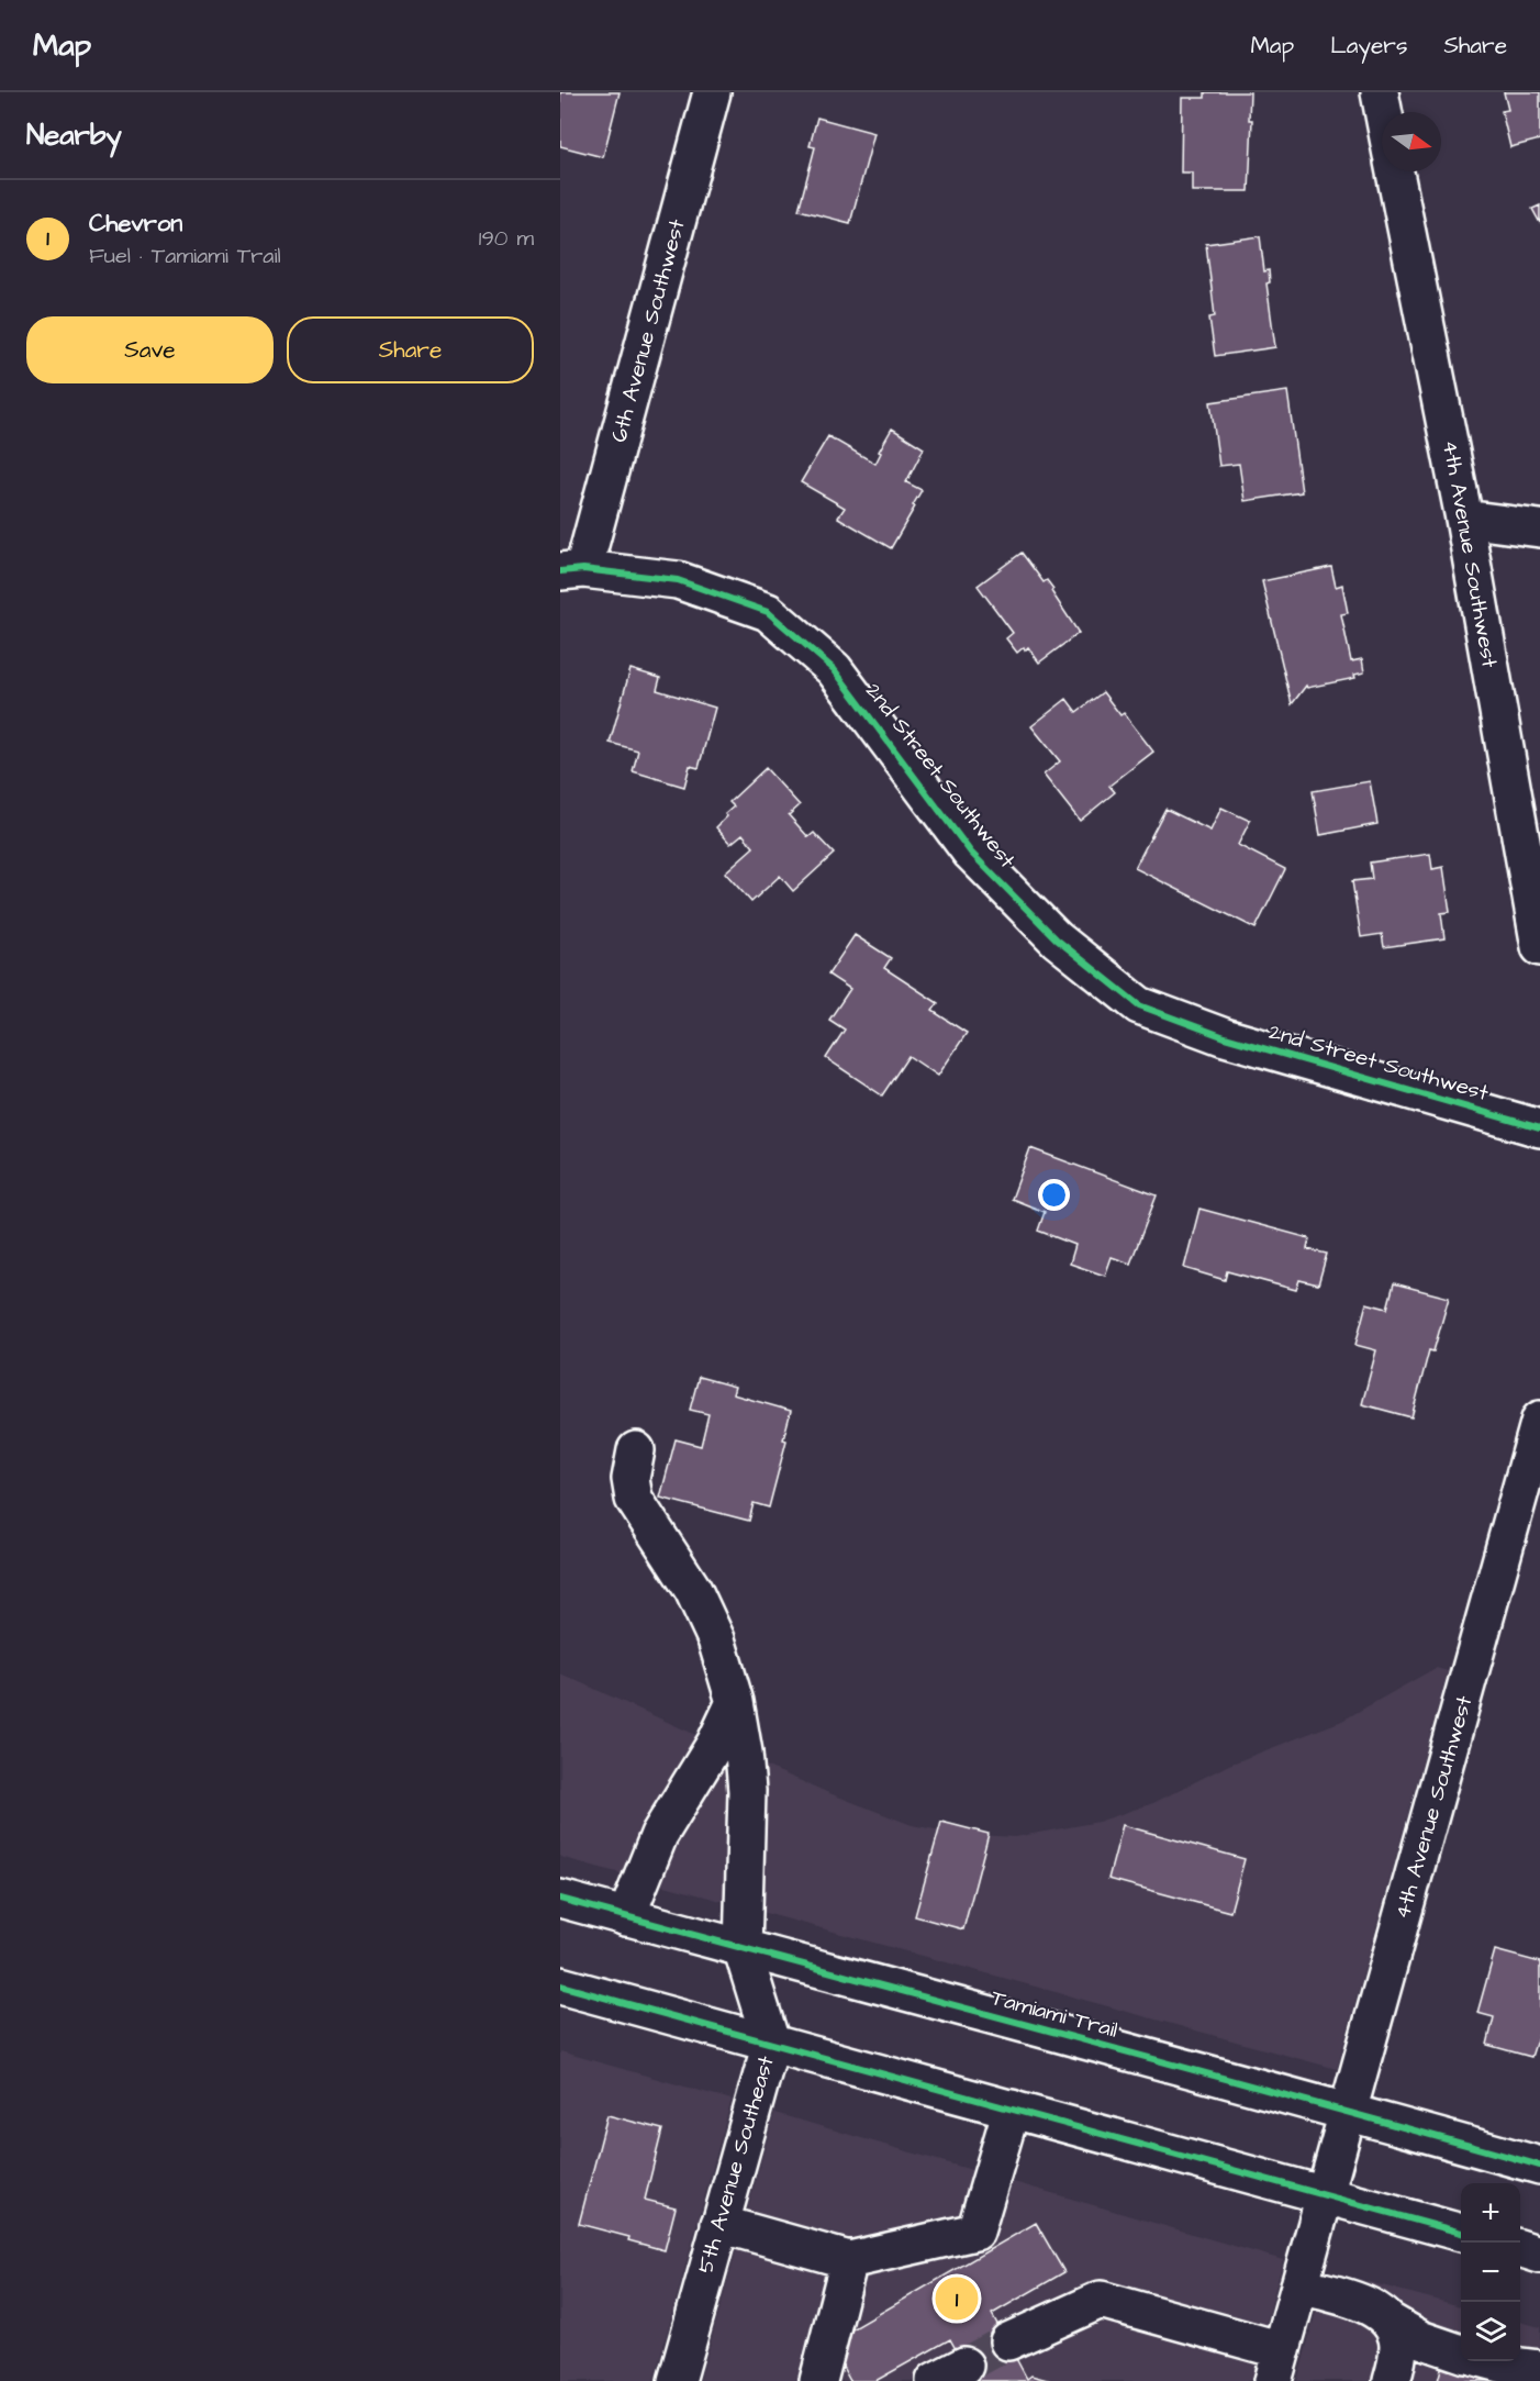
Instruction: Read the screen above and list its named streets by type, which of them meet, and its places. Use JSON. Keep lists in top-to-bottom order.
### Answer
{
  "streets": {
    "street": [
      "6th Avenue Southwest",
      "4th Avenue Southwest",
      "2nd Street Southwest",
      "Tamiami Trail",
      "5th Avenue Southeast"
    ]
  },
  "crossings": [
    ["6th Avenue Southwest", "2nd Street Southwest"],
    ["4th Avenue Southwest", "Tamiami Trail"],
    ["Tamiami Trail", "5th Avenue Southeast"]
  ],
  "north": "right",
  "page": {
    "header": "Map",
    "nav": ["Map", "Layers", "Share"],
    "heading": "Nearby",
    "list": [
      {
        "mark": "1",
        "name": "Chevron",
        "note": "Fuel · Tamiami Trail",
        "value": "190 m"
      }
    ],
    "buttons": ["Save", "Share"],
    "map_buttons": ["+", "−"],
    "pins": "1"
  }
}
